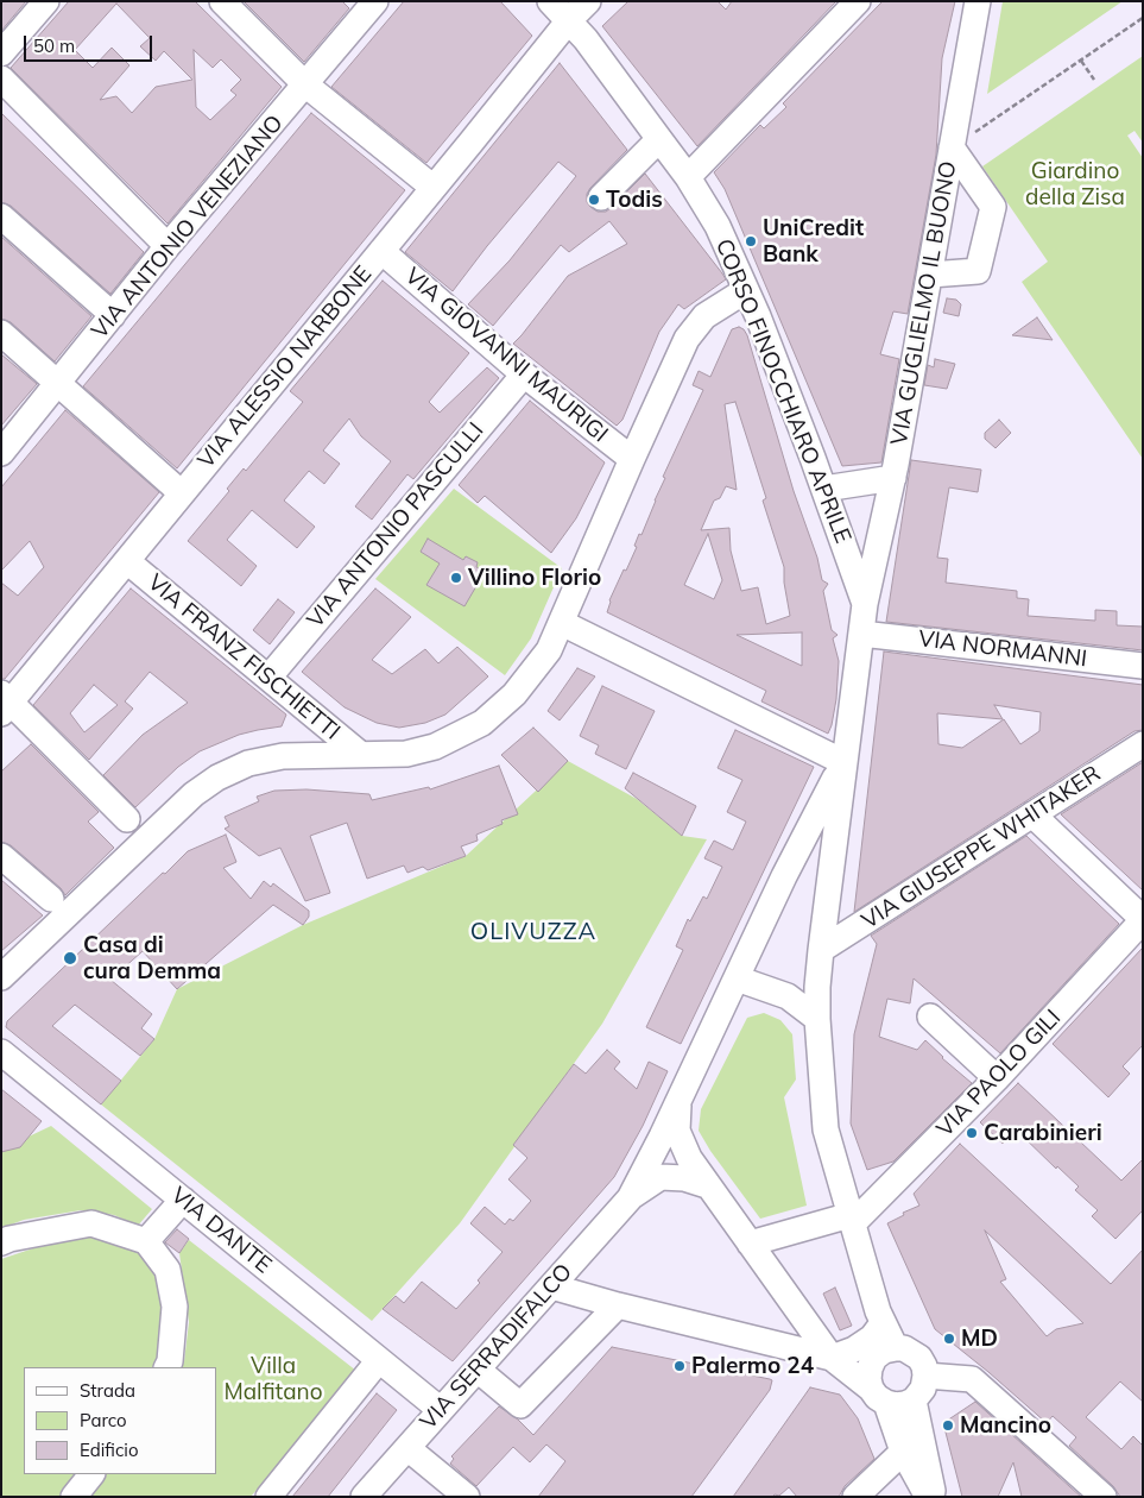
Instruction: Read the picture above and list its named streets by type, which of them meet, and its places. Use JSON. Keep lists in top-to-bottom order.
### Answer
{
  "streets": {
    "street": [
      "VIA ANTONIO VENEZIANO",
      "VIA GUGLIELMO IL BUONO",
      "VIA GIOVANNI MAURIGI",
      "VIA ALESSIO NARBONE",
      "CORSO FINOCCHIARO APRILE",
      "VIA ANTONIO PASCULLI",
      "VIA NORMANNI",
      "VIA FRANZ FISCHIETTI",
      "VIA GIUSEPPE WHITAKER",
      "VIA PAOLO GILI",
      "VIA DANTE",
      "VIA SERRADIFALCO"
    ]
  },
  "crossings": [
    ["VIA GUGLIELMO IL BUONO", "CORSO FINOCCHIARO APRILE"],
    ["VIA GIOVANNI MAURIGI", "VIA ALESSIO NARBONE"],
    ["VIA GIOVANNI MAURIGI", "VIA ANTONIO PASCULLI"],
    ["VIA ALESSIO NARBONE", "CORSO FINOCCHIARO APRILE"],
    ["VIA ALESSIO NARBONE", "VIA FRANZ FISCHIETTI"],
    ["CORSO FINOCCHIARO APRILE", "VIA NORMANNI"],
    ["CORSO FINOCCHIARO APRILE", "VIA GIUSEPPE WHITAKER"],
    ["CORSO FINOCCHIARO APRILE", "VIA PAOLO GILI"],
    ["VIA ANTONIO PASCULLI", "VIA FRANZ FISCHIETTI"],
    ["VIA DANTE", "VIA SERRADIFALCO"]
  ],
  "districts": ["OLIVUZZA"],
  "parks": ["Giardino della Zisa", "Villa Malfitano"],
  "places": [
    "Todis",
    "UniCredit Bank",
    "Villino Florio",
    "Casa di cura Demma",
    "Carabinieri",
    "MD",
    "Palermo 24",
    "Mancino"
  ],
  "legend": ["Strada", "Parco", "Edificio"],
  "scale_bar": "50 m"
}
